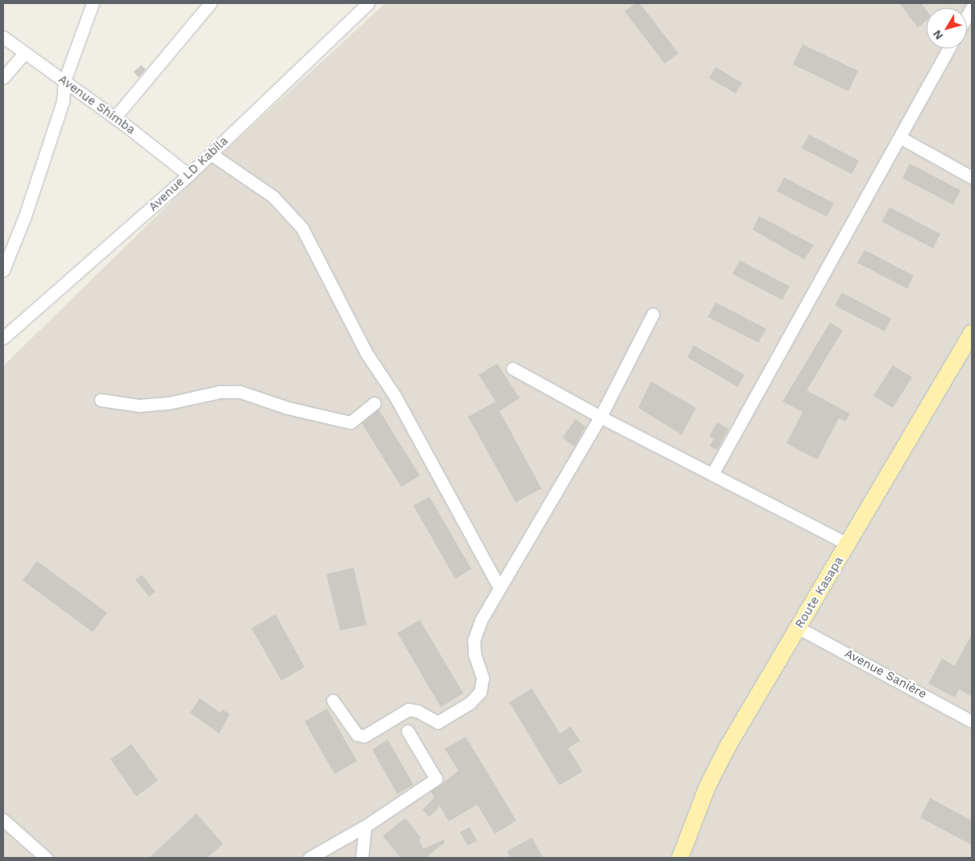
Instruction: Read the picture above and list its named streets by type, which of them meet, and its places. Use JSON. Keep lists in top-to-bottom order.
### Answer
{
  "streets": {
    "main road": ["Route Kasapa"],
    "street": ["Avenue Shimba", "Avenue LD Kabila", "Avenue Sanière"]
  },
  "crossings": [
    ["Avenue Shimba", "Avenue LD Kabila"],
    ["Route Kasapa", "Avenue Sanière"]
  ],
  "north": "bottom left"
}
